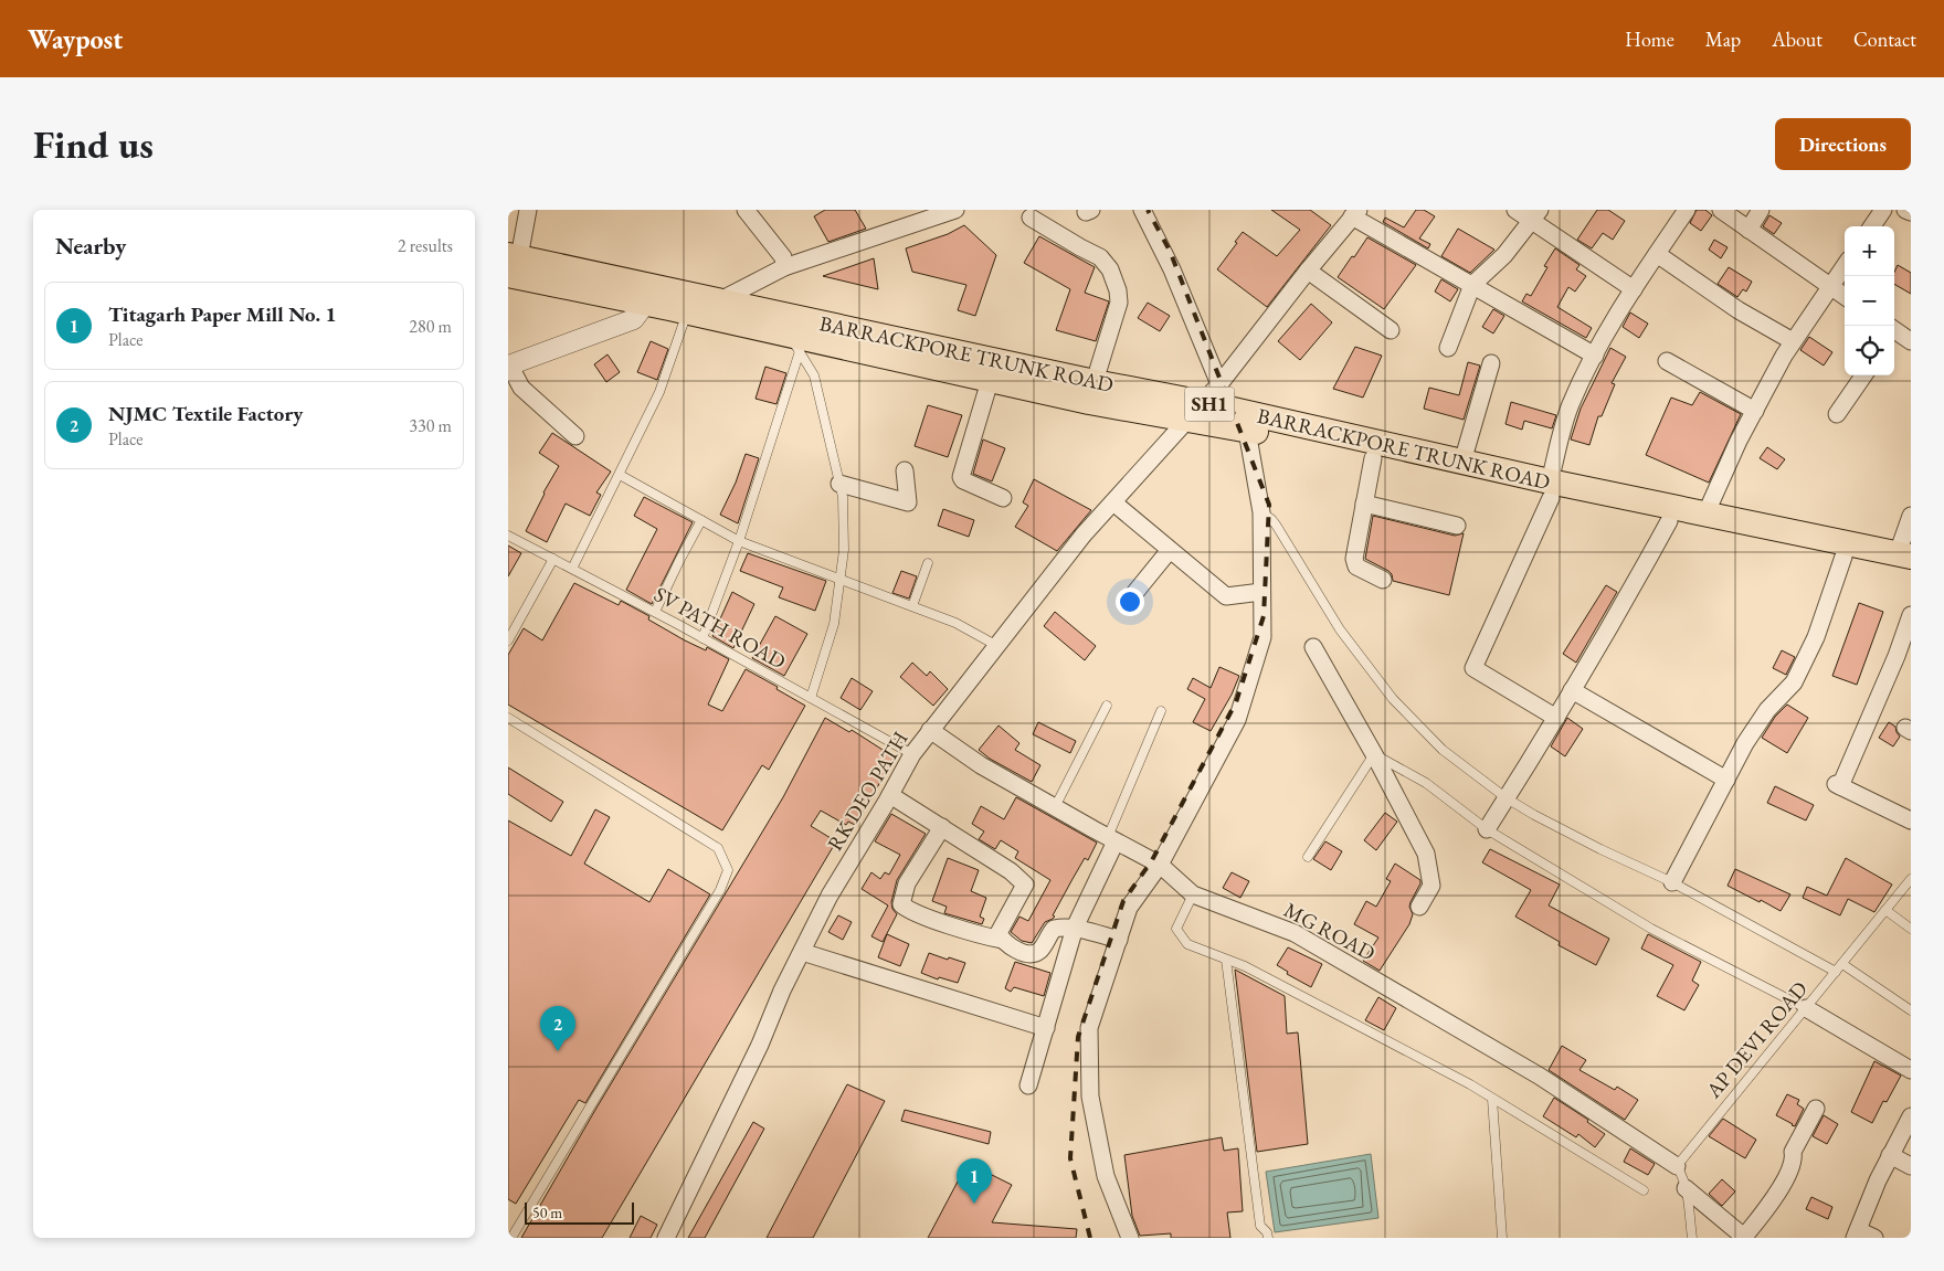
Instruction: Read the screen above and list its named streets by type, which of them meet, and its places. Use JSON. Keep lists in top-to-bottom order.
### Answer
{
  "streets": {
    "main road": ["BARRACKPORE TRUNK ROAD", "SH1"],
    "street": ["RK DEO PATH", "MG ROAD"],
    "lane": ["SV PATH ROAD", "AP DEVI ROAD"]
  },
  "crossings": [
    ["BARRACKPORE TRUNK ROAD", "RK DEO PATH"],
    ["SV PATH ROAD", "RK DEO PATH"],
    ["RK DEO PATH", "MG ROAD"],
    ["MG ROAD", "AP DEVI ROAD"]
  ],
  "scale_bar": "50 m",
  "page": {
    "header": "Waypost",
    "nav": [
      "Home",
      "Map",
      "About",
      "Contact"
    ],
    "buttons": "Directions",
    "title": "Find us",
    "heading": ["Nearby", "2 results"],
    "map_buttons": ["+", "−"],
    "list": [
      {
        "mark": "1",
        "name": "Titagarh Paper Mill No. 1",
        "note": "Place",
        "value": "280 m"
      },
      {
        "mark": "2",
        "name": "NJMC Textile Factory",
        "note": "Place",
        "value": "330 m"
      }
    ],
    "pins": ["2", "1"],
    "scale": "50 m"
  }
}
